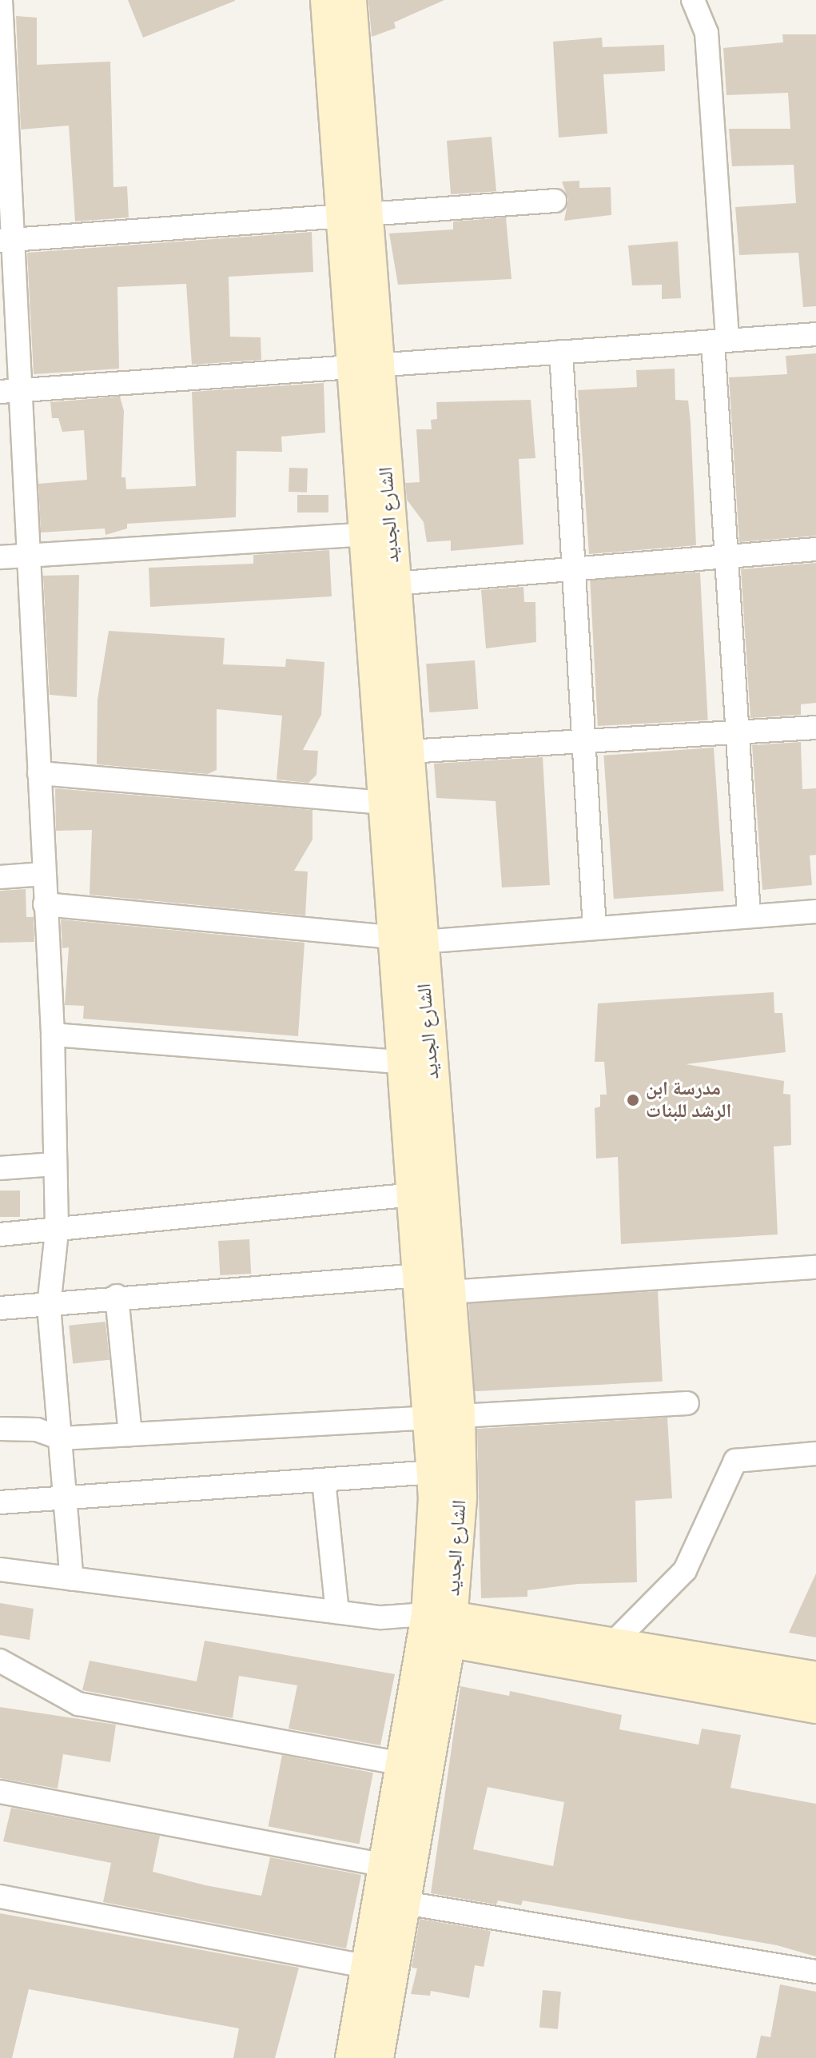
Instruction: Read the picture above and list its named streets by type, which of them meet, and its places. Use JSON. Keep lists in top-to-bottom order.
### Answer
{
  "streets": {
    "street": ["الشارع الجديد"]
  },
  "places": ["مدرسة ابن الرشد للبنات"]
}
